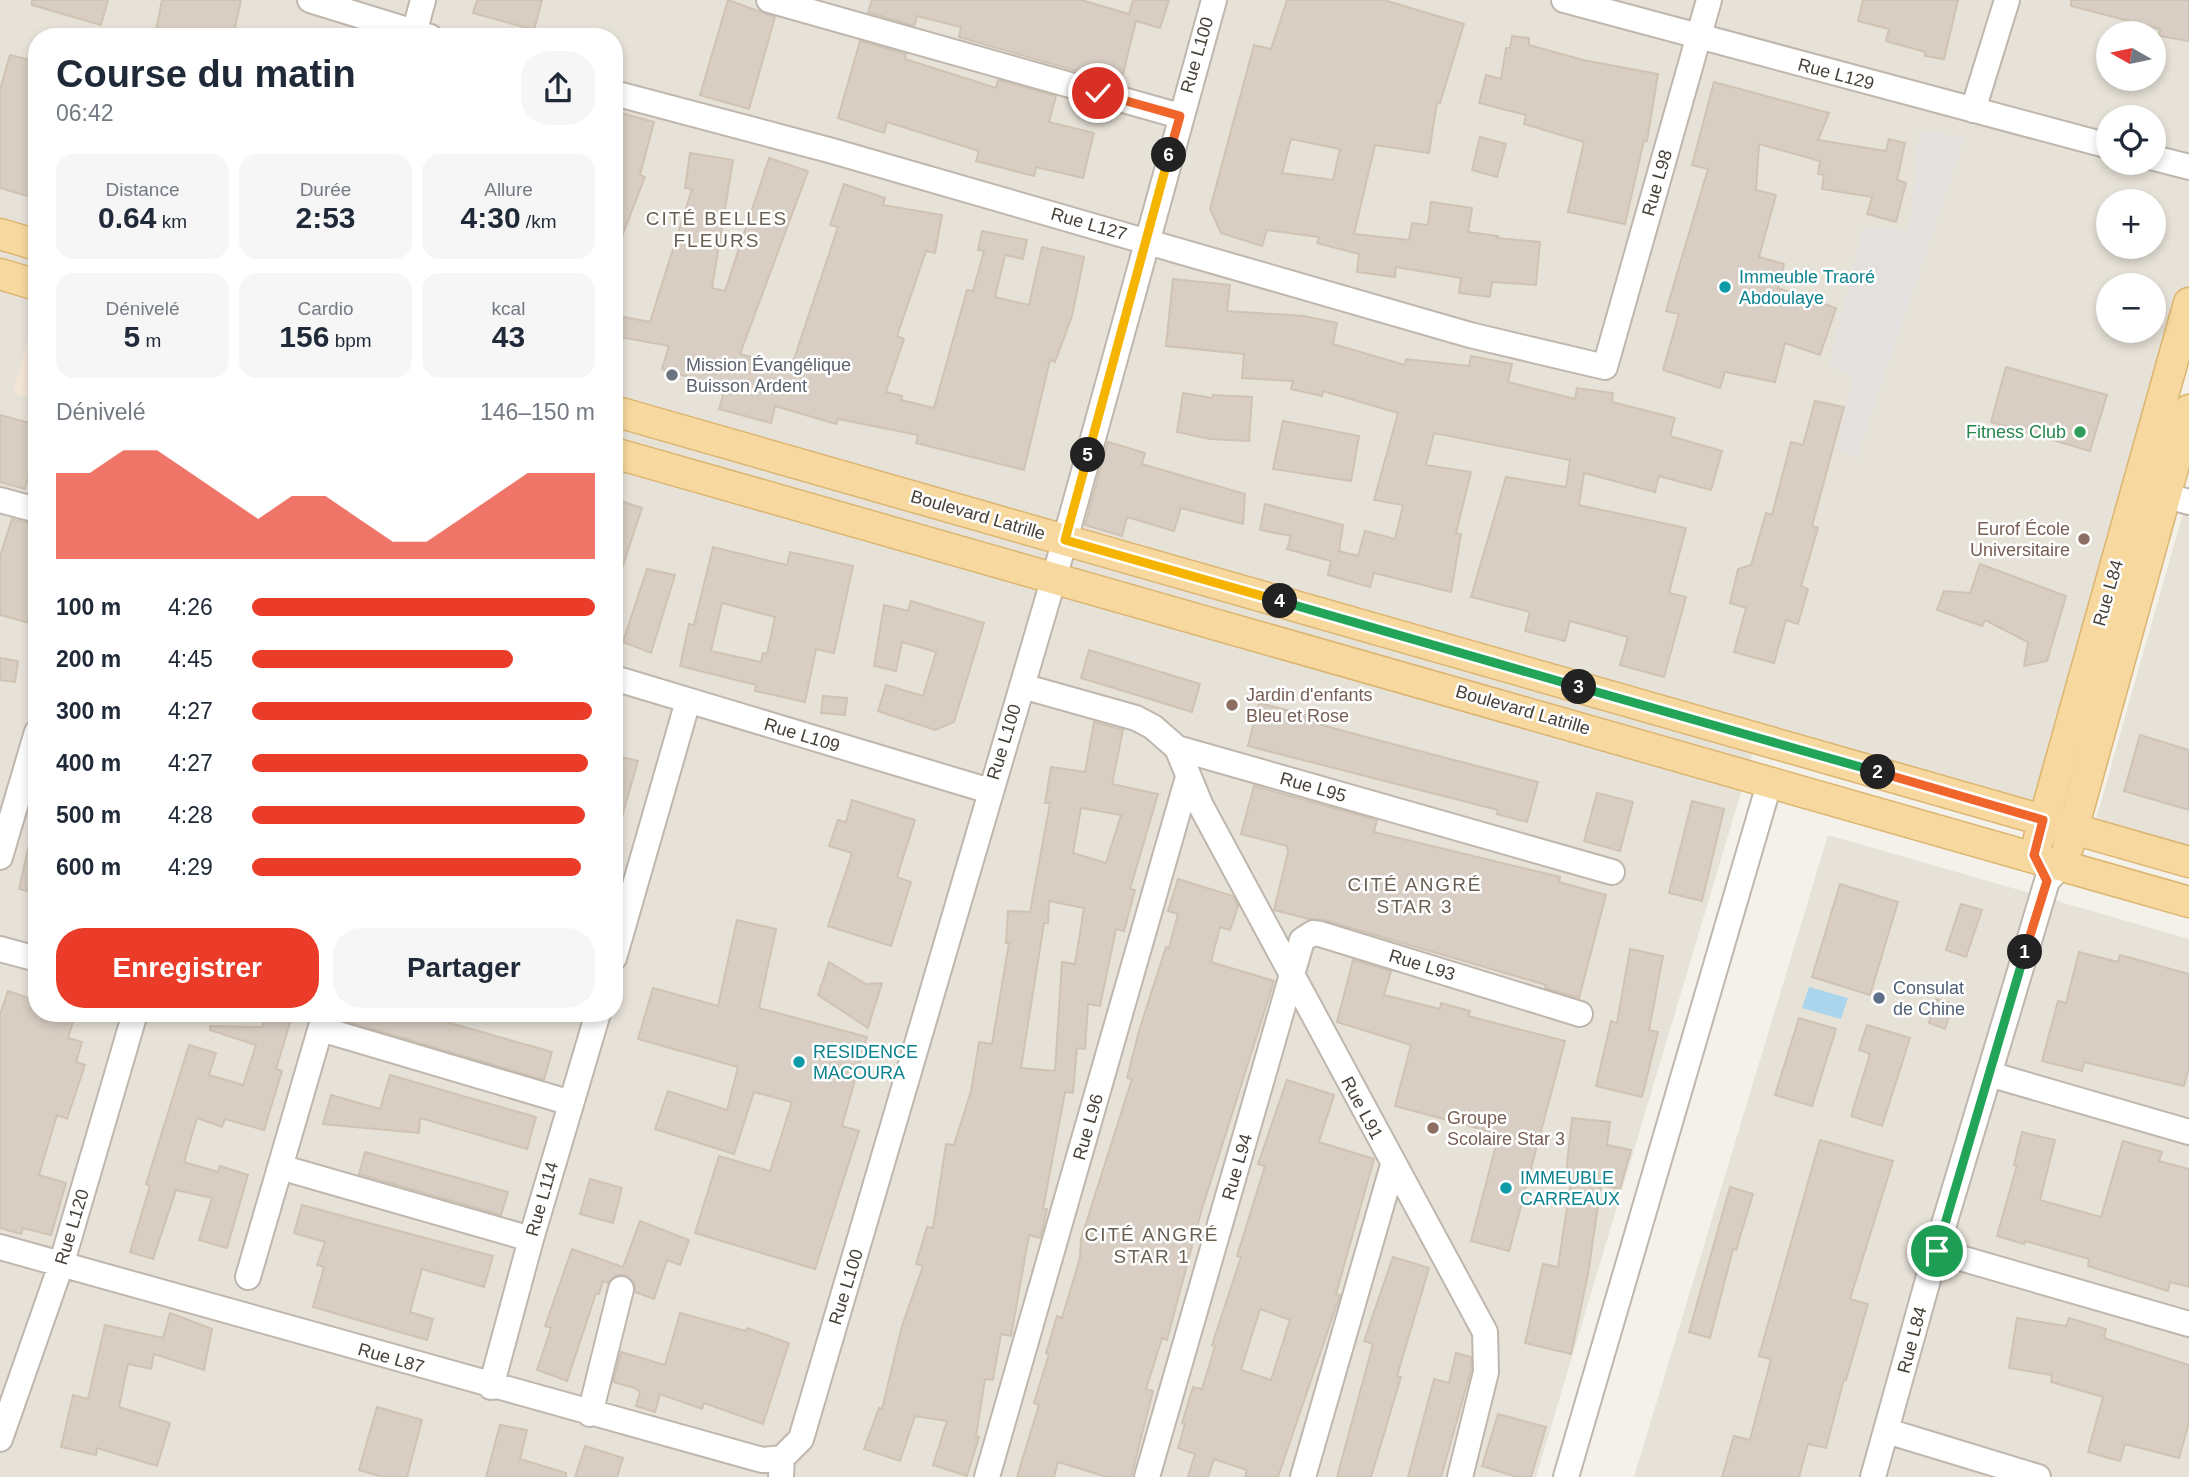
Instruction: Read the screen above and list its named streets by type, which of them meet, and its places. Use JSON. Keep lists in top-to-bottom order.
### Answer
{
  "streets": {
    "main road": ["Boulevard Latrille", "Rue L84"],
    "street": [
      "Rue L100",
      "Rue L129",
      "Rue L98",
      "Rue L127",
      "Rue L109",
      "Rue L95",
      "Rue L93",
      "Rue L91",
      "Rue L96",
      "Rue L94",
      "Rue L114",
      "Rue L120",
      "Rue L87"
    ]
  },
  "crossings": [
    ["Rue L100", "Rue L127"],
    ["Rue L100", "Boulevard Latrille"],
    ["Rue L100", "Rue L109"],
    ["Rue L100", "Rue L95"],
    ["Rue L100", "Rue L87"],
    ["Rue L129", "Rue L98"],
    ["Rue L98", "Rue L127"],
    ["Boulevard Latrille", "Rue L84"],
    ["Rue L95", "Rue L91"],
    ["Rue L93", "Rue L91"],
    ["Rue L93", "Rue L94"],
    ["Rue L91", "Rue L96"],
    ["Rue L91", "Rue L94"],
    ["Rue L114", "Rue L87"],
    ["Rue L120", "Rue L87"]
  ],
  "districts": ["CITÉ BELLES FLEURS", "CITÉ ANGRÉ STAR 3", "CITÉ ANGRÉ STAR 1"],
  "places": [
    "Immeuble Traoré Abdoulaye",
    "Mission Évangélique Buisson Ardent",
    "Fitness Club",
    "Eurof École Universitaire",
    "Jardin d'enfants Bleu et Rose",
    "Consulat de Chine",
    "RESIDENCE MACOURA",
    "Groupe Scolaire Star 3",
    "IMMEUBLE CARREAUX"
  ],
  "north": "left",
  "page": {
    "map_buttons": ["+", "−"],
    "heading": ["Course du matin", "06:42"],
    "pins": [
      "6",
      "5",
      "4",
      "3",
      "2",
      "1"
    ],
    "stats": [
      ["Distance", "0.64 km"],
      ["Durée", "2:53"],
      ["Allure", "4:30 /km"],
      ["Dénivelé", "5 m"],
      ["Cardio", "156 bpm"],
      ["kcal", "43"]
    ],
    "chart": ["Dénivelé", "146–150 m"],
    "list": [
      {
        "name": "100 m",
        "note": "4:26"
      },
      {
        "name": "200 m",
        "note": "4:45"
      },
      {
        "name": "300 m",
        "note": "4:27"
      },
      {
        "name": "400 m",
        "note": "4:27"
      },
      {
        "name": "500 m",
        "note": "4:28"
      },
      {
        "name": "600 m",
        "note": "4:29"
      }
    ],
    "buttons": ["Enregistrer", "Partager"]
  }
}
